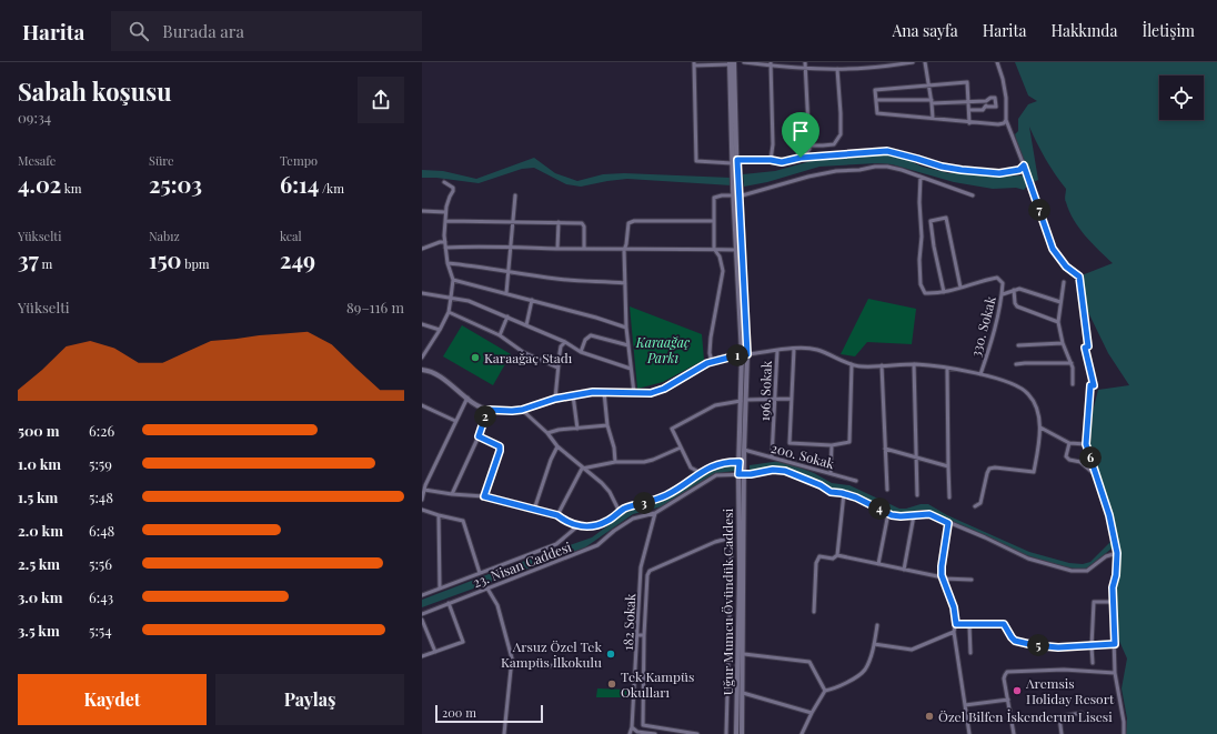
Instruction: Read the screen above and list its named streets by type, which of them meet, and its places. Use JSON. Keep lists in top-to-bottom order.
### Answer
{
  "streets": {
    "street": [
      "330. Sokak",
      "196. Sokak",
      "200. Sokak",
      "23. Nisan Caddesi",
      "Uğur Mumcu Övündük Caddesi",
      "182 Sokak"
    ]
  },
  "crossings": [
    ["196. Sokak", "200. Sokak"],
    ["23. Nisan Caddesi", "Uğur Mumcu Övündük Caddesi"],
    ["23. Nisan Caddesi", "182 Sokak"]
  ],
  "parks": ["Karaağaç Parkı"],
  "places": [
    "Karaağaç Stadı",
    "Arsuz Özel Tek Kampüs İlkokulu",
    "Tek Kampüs Okulları",
    "Aremsis Holiday Resort",
    "Özel Bilfen İskenderun Lisesi"
  ],
  "scale_bar": "200 m",
  "page": {
    "header": "Harita",
    "search": "Burada ara",
    "nav": [
      "Ana sayfa",
      "Harita",
      "Hakkında",
      "İletişim"
    ],
    "heading": ["Sabah koşusu", "09:34"],
    "stats": [
      ["Mesafe", "4.02 km"],
      ["Süre", "25:03"],
      ["Tempo", "6:14 /km"],
      ["Yükselti", "37 m"],
      ["Nabız", "150 bpm"],
      ["kcal", "249"]
    ],
    "pins": [
      "7",
      "1",
      "2",
      "6",
      "3",
      "4",
      "5"
    ],
    "chart": ["Yükselti", "89–116 m"],
    "list": [
      {
        "name": "500 m",
        "note": "6:26"
      },
      {
        "name": "1.0 km",
        "note": "5:59"
      },
      {
        "name": "1.5 km",
        "note": "5:48"
      },
      {
        "name": "2.0 km",
        "note": "6:48"
      },
      {
        "name": "2.5 km",
        "note": "5:56"
      },
      {
        "name": "3.0 km",
        "note": "6:43"
      },
      {
        "name": "3.5 km",
        "note": "5:54"
      }
    ],
    "buttons": ["Kaydet", "Paylaş"],
    "scale": "200 m"
  }
}
